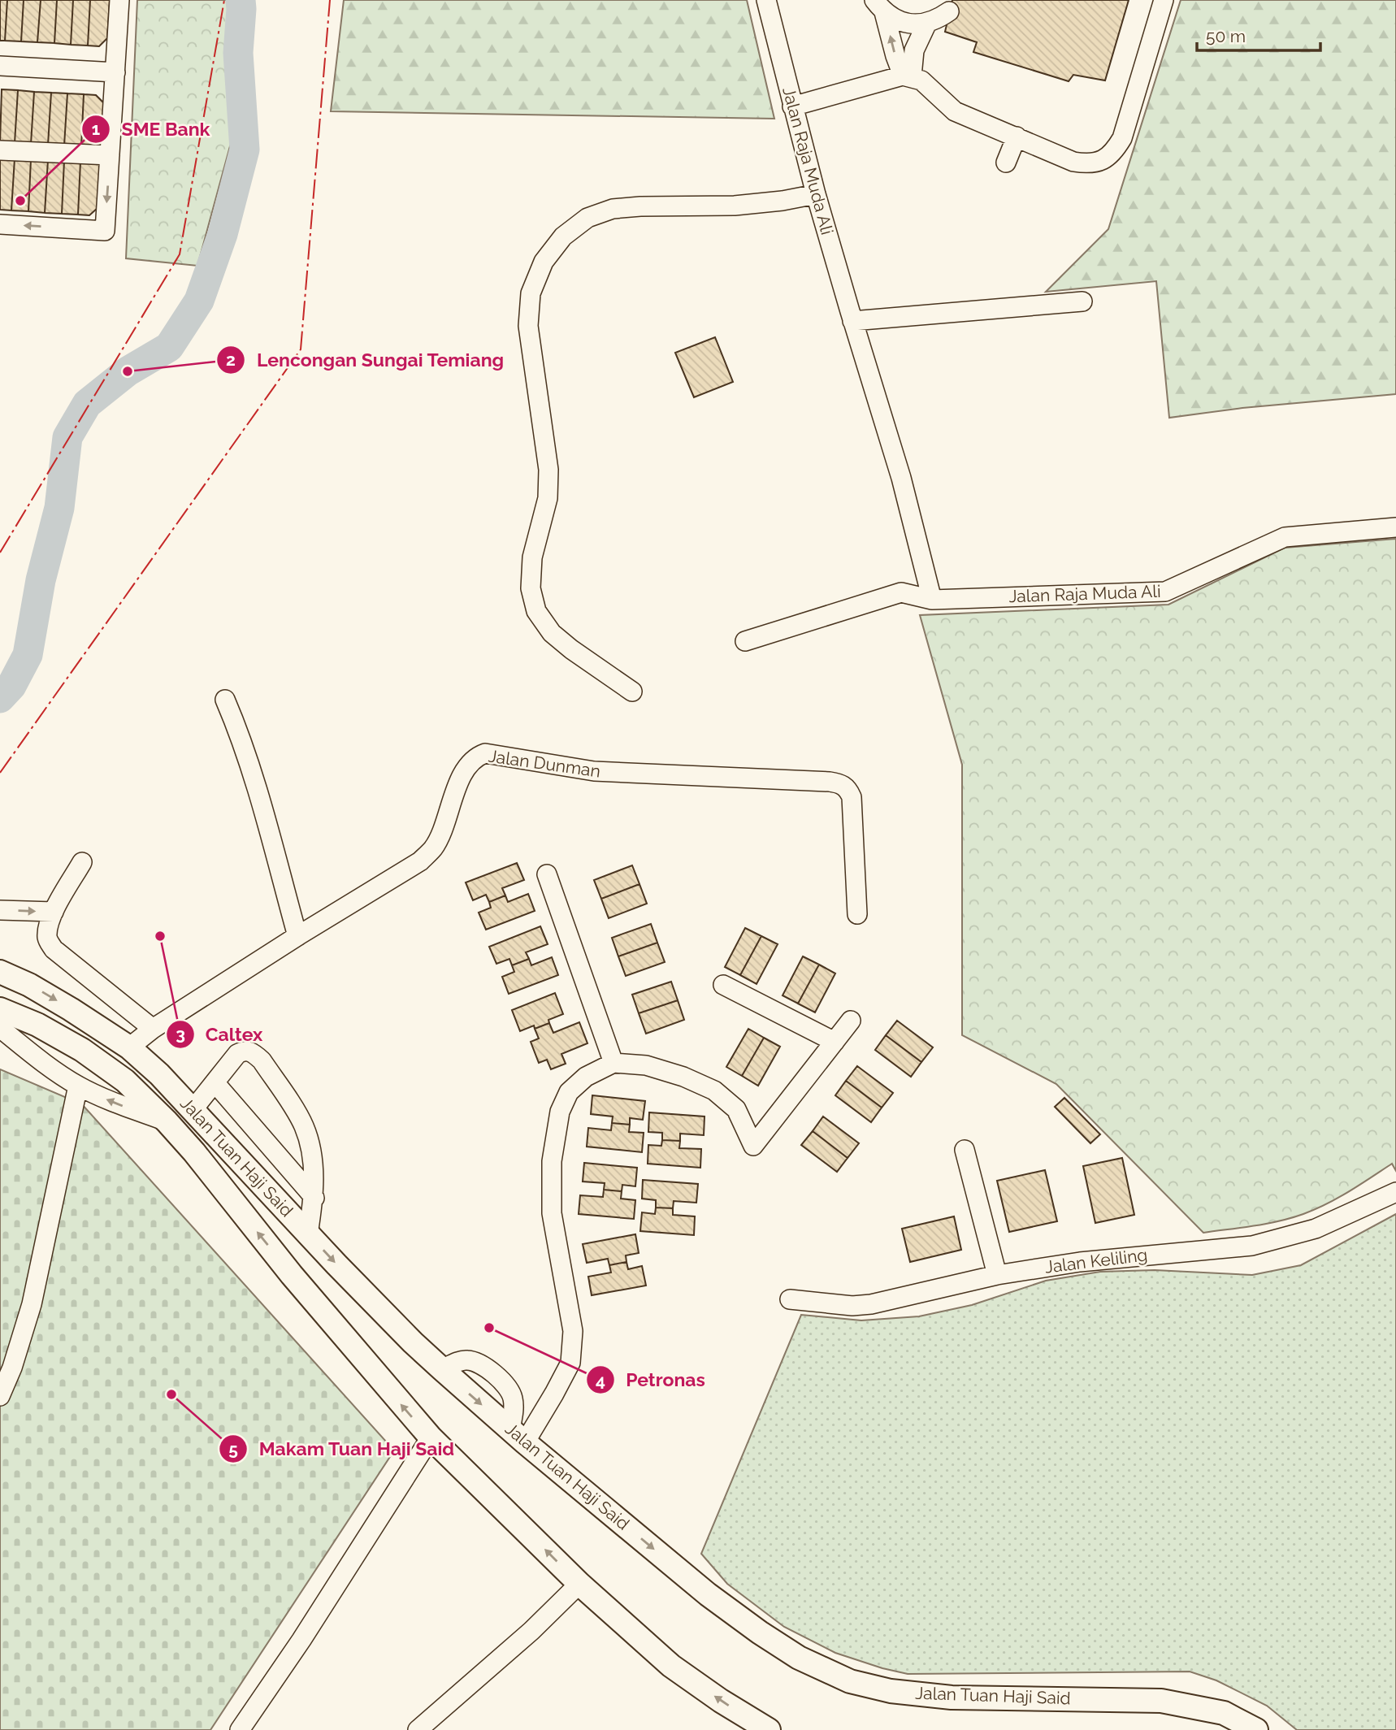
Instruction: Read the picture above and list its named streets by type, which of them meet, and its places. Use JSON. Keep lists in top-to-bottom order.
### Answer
{
  "streets": {
    "main road": ["Jalan Tuan Haji Said"],
    "street": ["Jalan Raja Muda Ali", "Jalan Dunman", "Jalan Keliling"]
  },
  "crossings": [
    ["Jalan Dunman", "Jalan Tuan Haji Said"]
  ],
  "places": [
    "SME Bank",
    "Lencongan Sungai Temiang",
    "Caltex",
    "Petronas",
    "Makam Tuan Haji Said"
  ],
  "scale_bar": "50 m"
}
